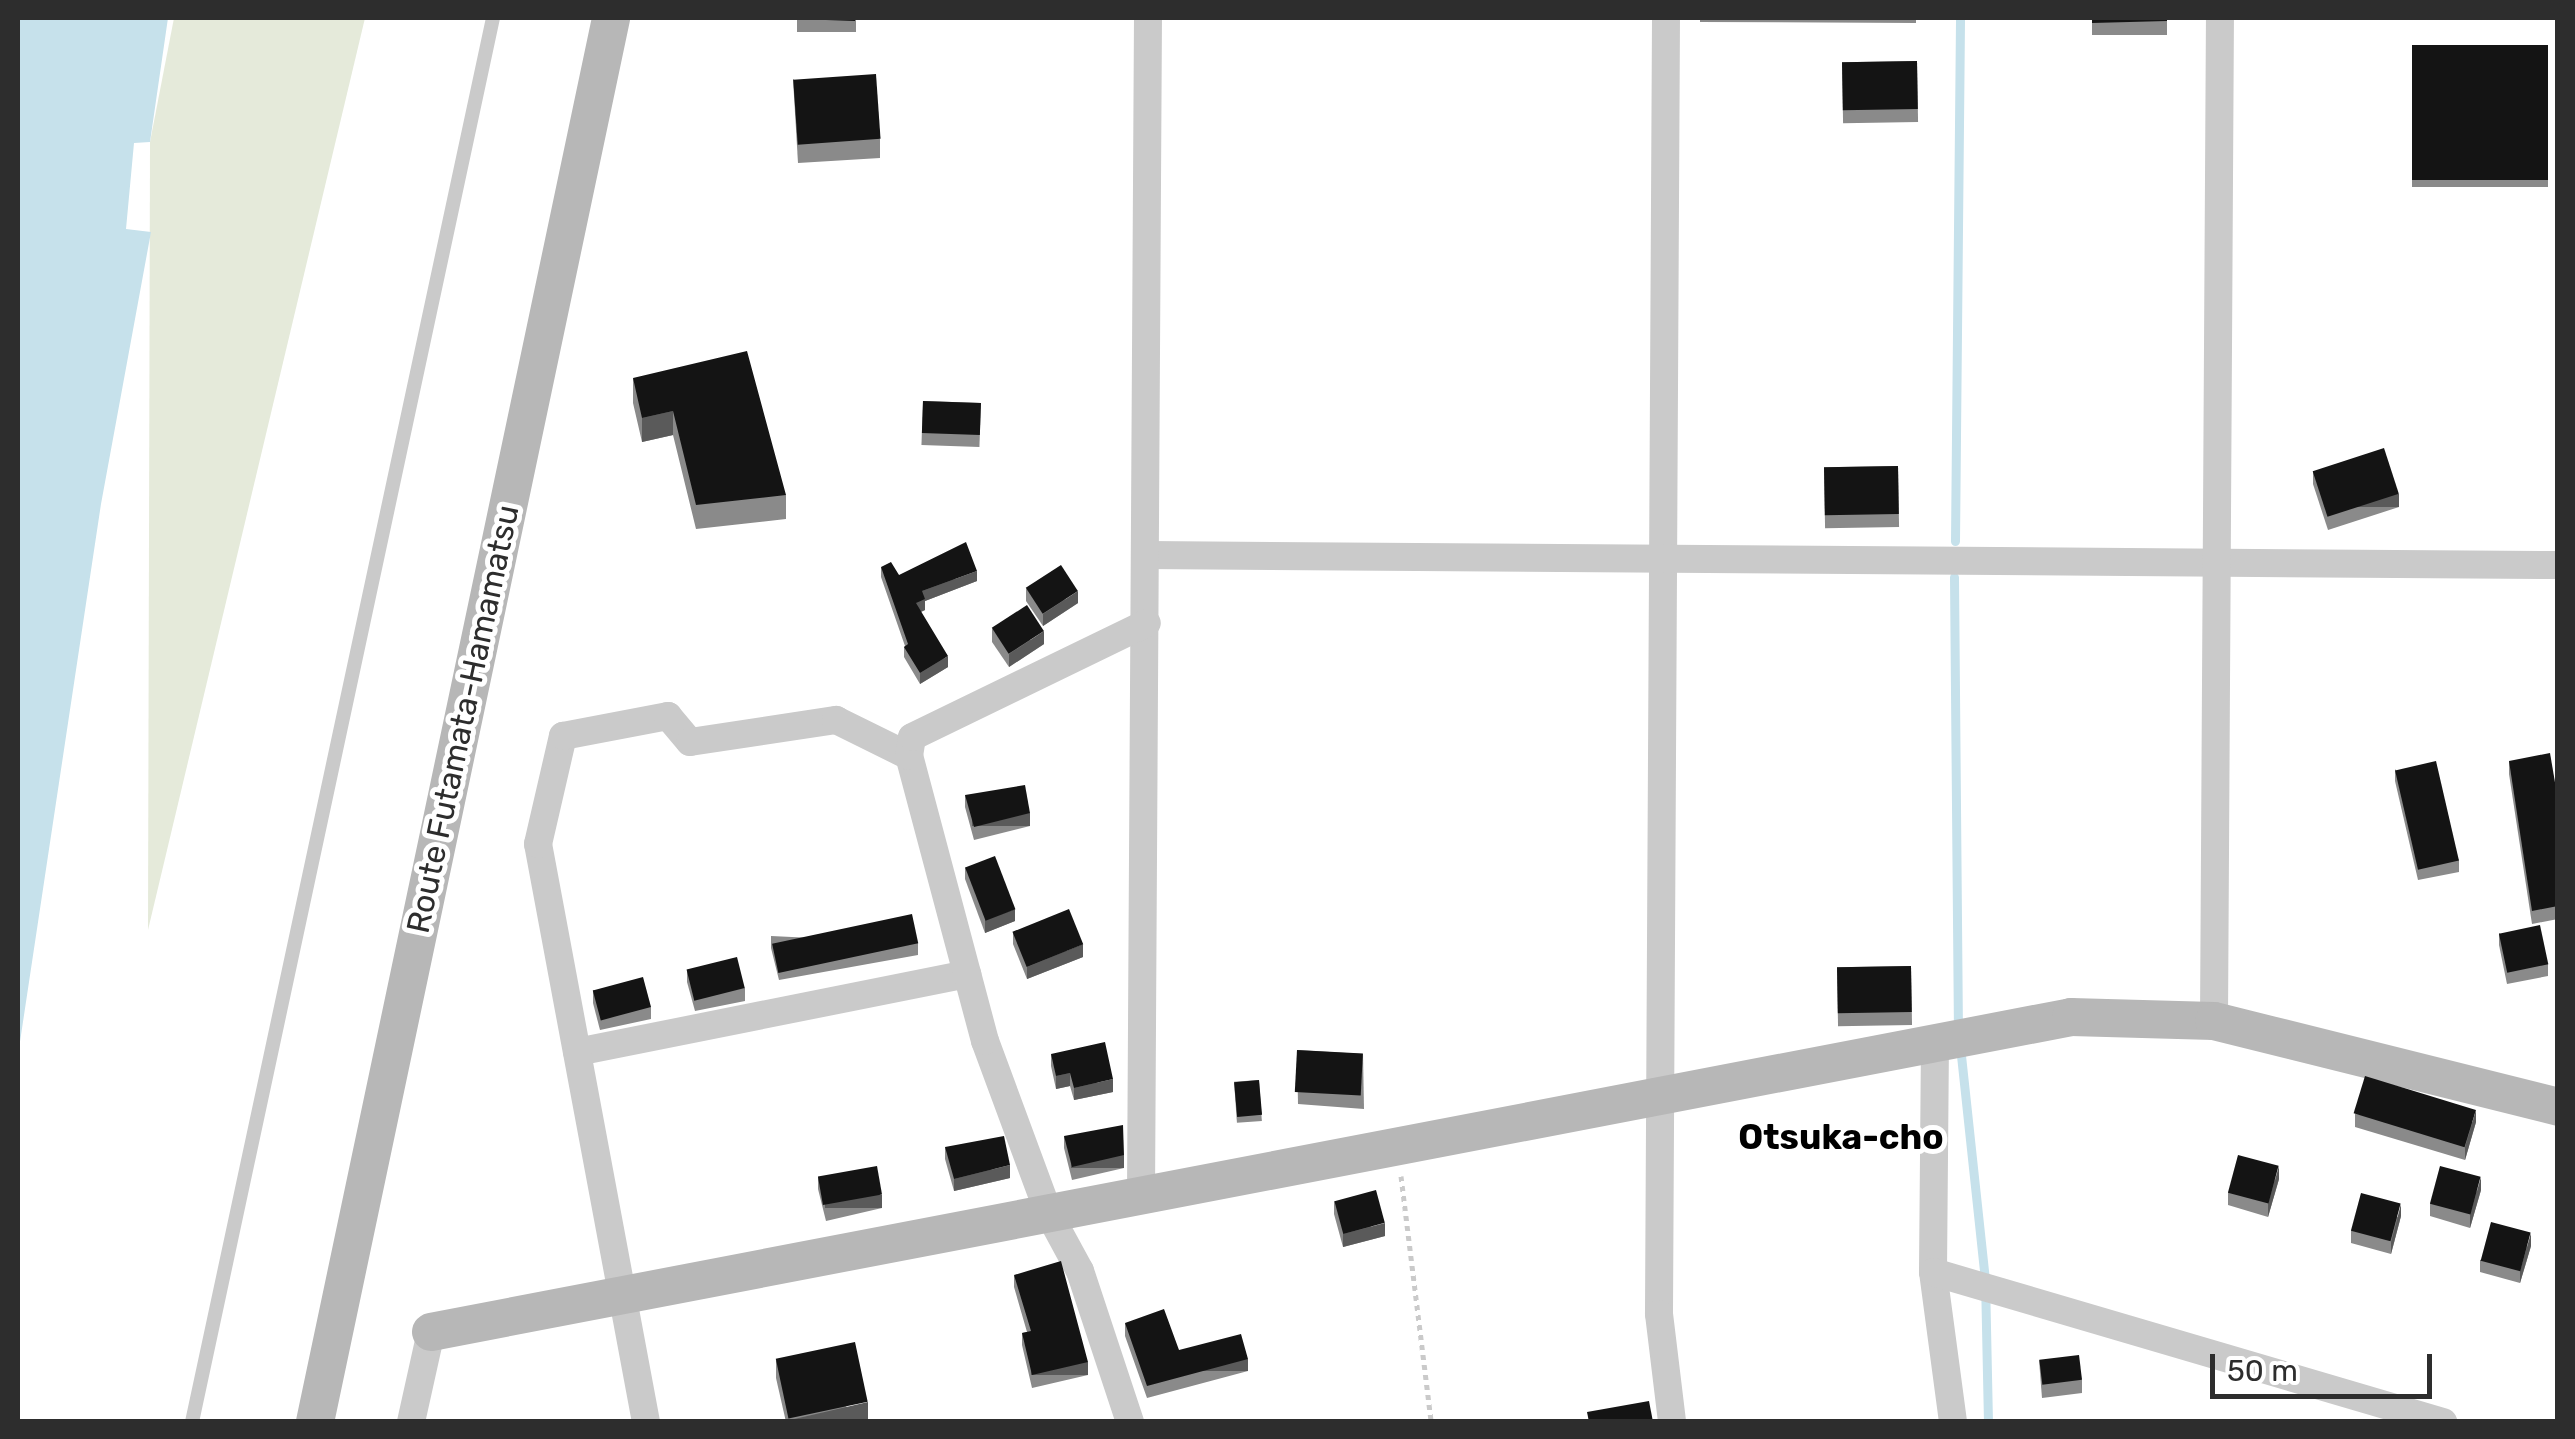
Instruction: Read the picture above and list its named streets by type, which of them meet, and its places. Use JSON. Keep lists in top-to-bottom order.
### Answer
{
  "streets": {
    "street": ["Route Futamata-Hamamatsu"]
  },
  "districts": ["Otsuka-cho"],
  "scale_bar": "50 m"
}
